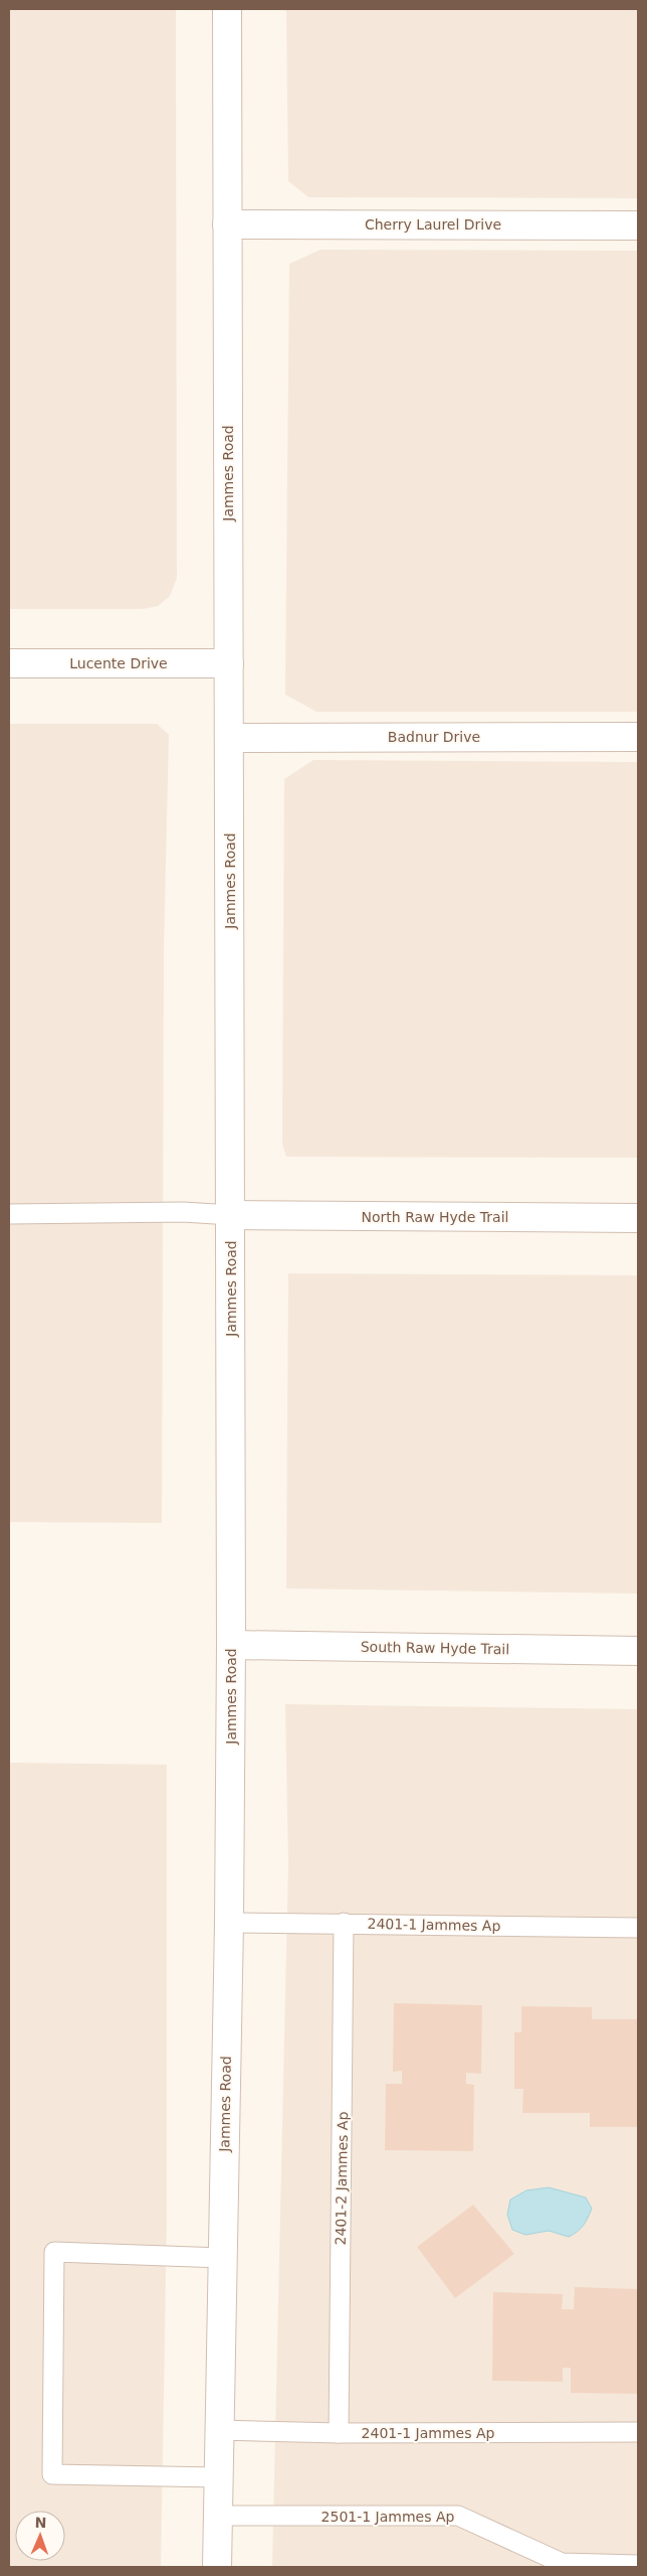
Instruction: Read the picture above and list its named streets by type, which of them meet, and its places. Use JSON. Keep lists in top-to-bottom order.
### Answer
{
  "streets": {
    "street": [
      "Cherry Laurel Drive",
      "Jammes Road",
      "Lucente Drive",
      "Badnur Drive",
      "North Raw Hyde Trail",
      "South Raw Hyde Trail"
    ],
    "lane": ["2401-1 Jammes Ap", "2401-2 Jammes Ap", "2501-1 Jammes Ap"]
  },
  "crossings": [
    ["Cherry Laurel Drive", "Jammes Road"],
    ["Jammes Road", "Lucente Drive"],
    ["Jammes Road", "Badnur Drive"],
    ["Jammes Road", "North Raw Hyde Trail"],
    ["Jammes Road", "South Raw Hyde Trail"],
    ["Jammes Road", "2401-1 Jammes Ap"],
    ["Jammes Road", "2501-1 Jammes Ap"],
    ["2401-1 Jammes Ap", "2401-2 Jammes Ap"]
  ],
  "north": "top"
}
